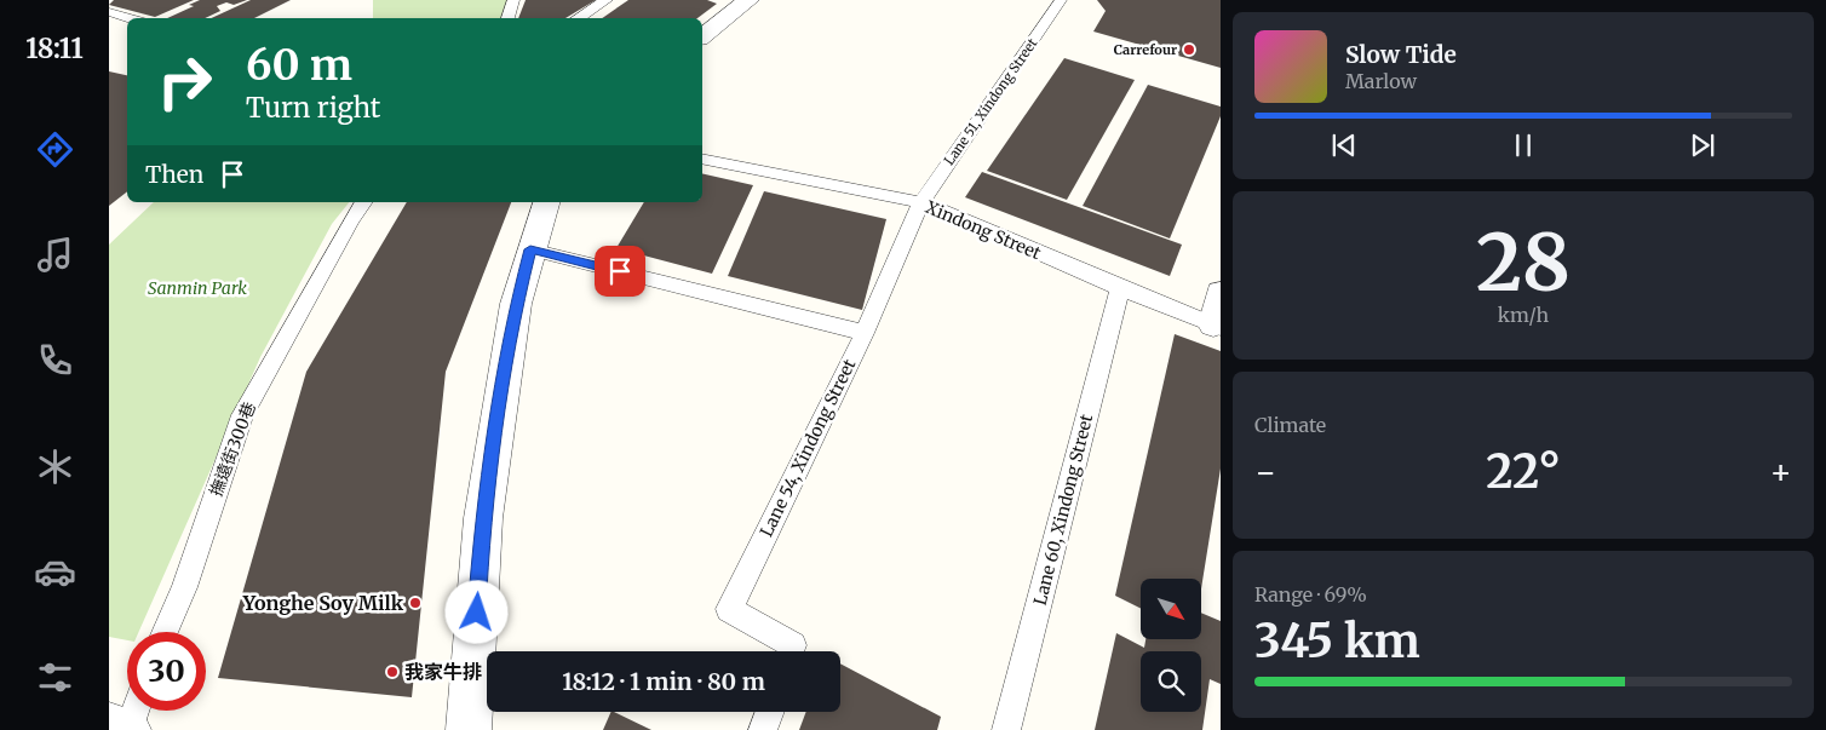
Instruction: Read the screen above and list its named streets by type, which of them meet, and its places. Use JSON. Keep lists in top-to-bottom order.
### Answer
{
  "streets": {
    "lane": [
      "Lane 51, Xindong Street",
      "Xindong Street",
      "Lane 54, Xindong Street",
      "撫遠街300巷",
      "Lane 60, Xindong Street"
    ]
  },
  "crossings": [
    ["Lane 51, Xindong Street", "Xindong Street"],
    ["Lane 51, Xindong Street", "Lane 54, Xindong Street"],
    ["Xindong Street", "Lane 54, Xindong Street"],
    ["Xindong Street", "Lane 60, Xindong Street"]
  ],
  "parks": ["Sanmin Park"],
  "places": ["Carrefour", "Yonghe Soy Milk", "我家牛排"],
  "north": "bottom right",
  "page": {
    "tabs": "18:11",
    "turn": ["60 m", "Turn right"],
    "song": ["Slow Tide", "Marlow"],
    "then": "Then",
    "tile": [
      ["28", "km/h"],
      "Climate",
      ["Range · 69%", "345 km"]
    ],
    "heat": ["−", "22°", "+"],
    "limit": "30",
    "trip": "18:12 · 1 min · 80 m"
  }
}
